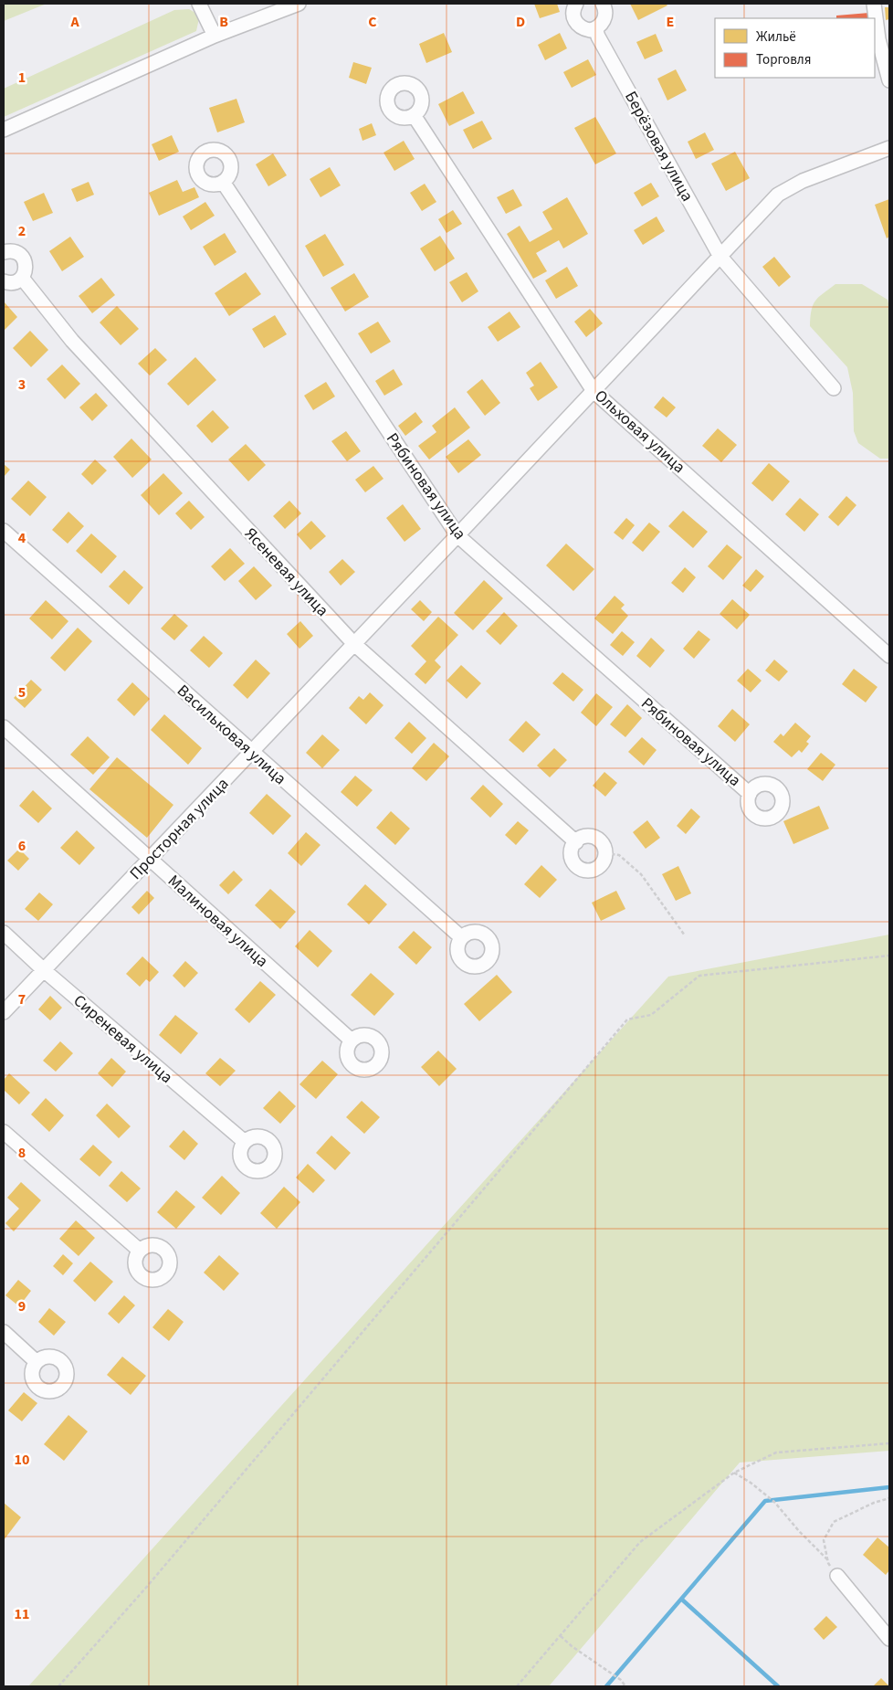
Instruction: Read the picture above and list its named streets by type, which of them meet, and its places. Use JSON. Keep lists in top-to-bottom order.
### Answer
{
  "streets": {
    "street": [
      "Берёзовая улица",
      "Ольховая улица",
      "Рябиновая улица",
      "Ясеневая улица",
      "Васильковая улица",
      "Просторная улица",
      "Малиновая улица",
      "Сиреневая улица"
    ]
  },
  "crossings": [
    ["Берёзовая улица", "Просторная улица"],
    ["Ольховая улица", "Просторная улица"],
    ["Рябиновая улица", "Просторная улица"],
    ["Ясеневая улица", "Просторная улица"],
    ["Васильковая улица", "Просторная улица"],
    ["Просторная улица", "Малиновая улица"],
    ["Просторная улица", "Сиреневая улица"]
  ],
  "legend": ["Жильё", "Торговля"],
  "grid": {
    "columns": [
      "A",
      "B",
      "C",
      "D",
      "E"
    ],
    "rows": [
      "1",
      "2",
      "3",
      "4",
      "5",
      "6",
      "7",
      "8",
      "9",
      "10",
      "11"
    ]
  }
}
